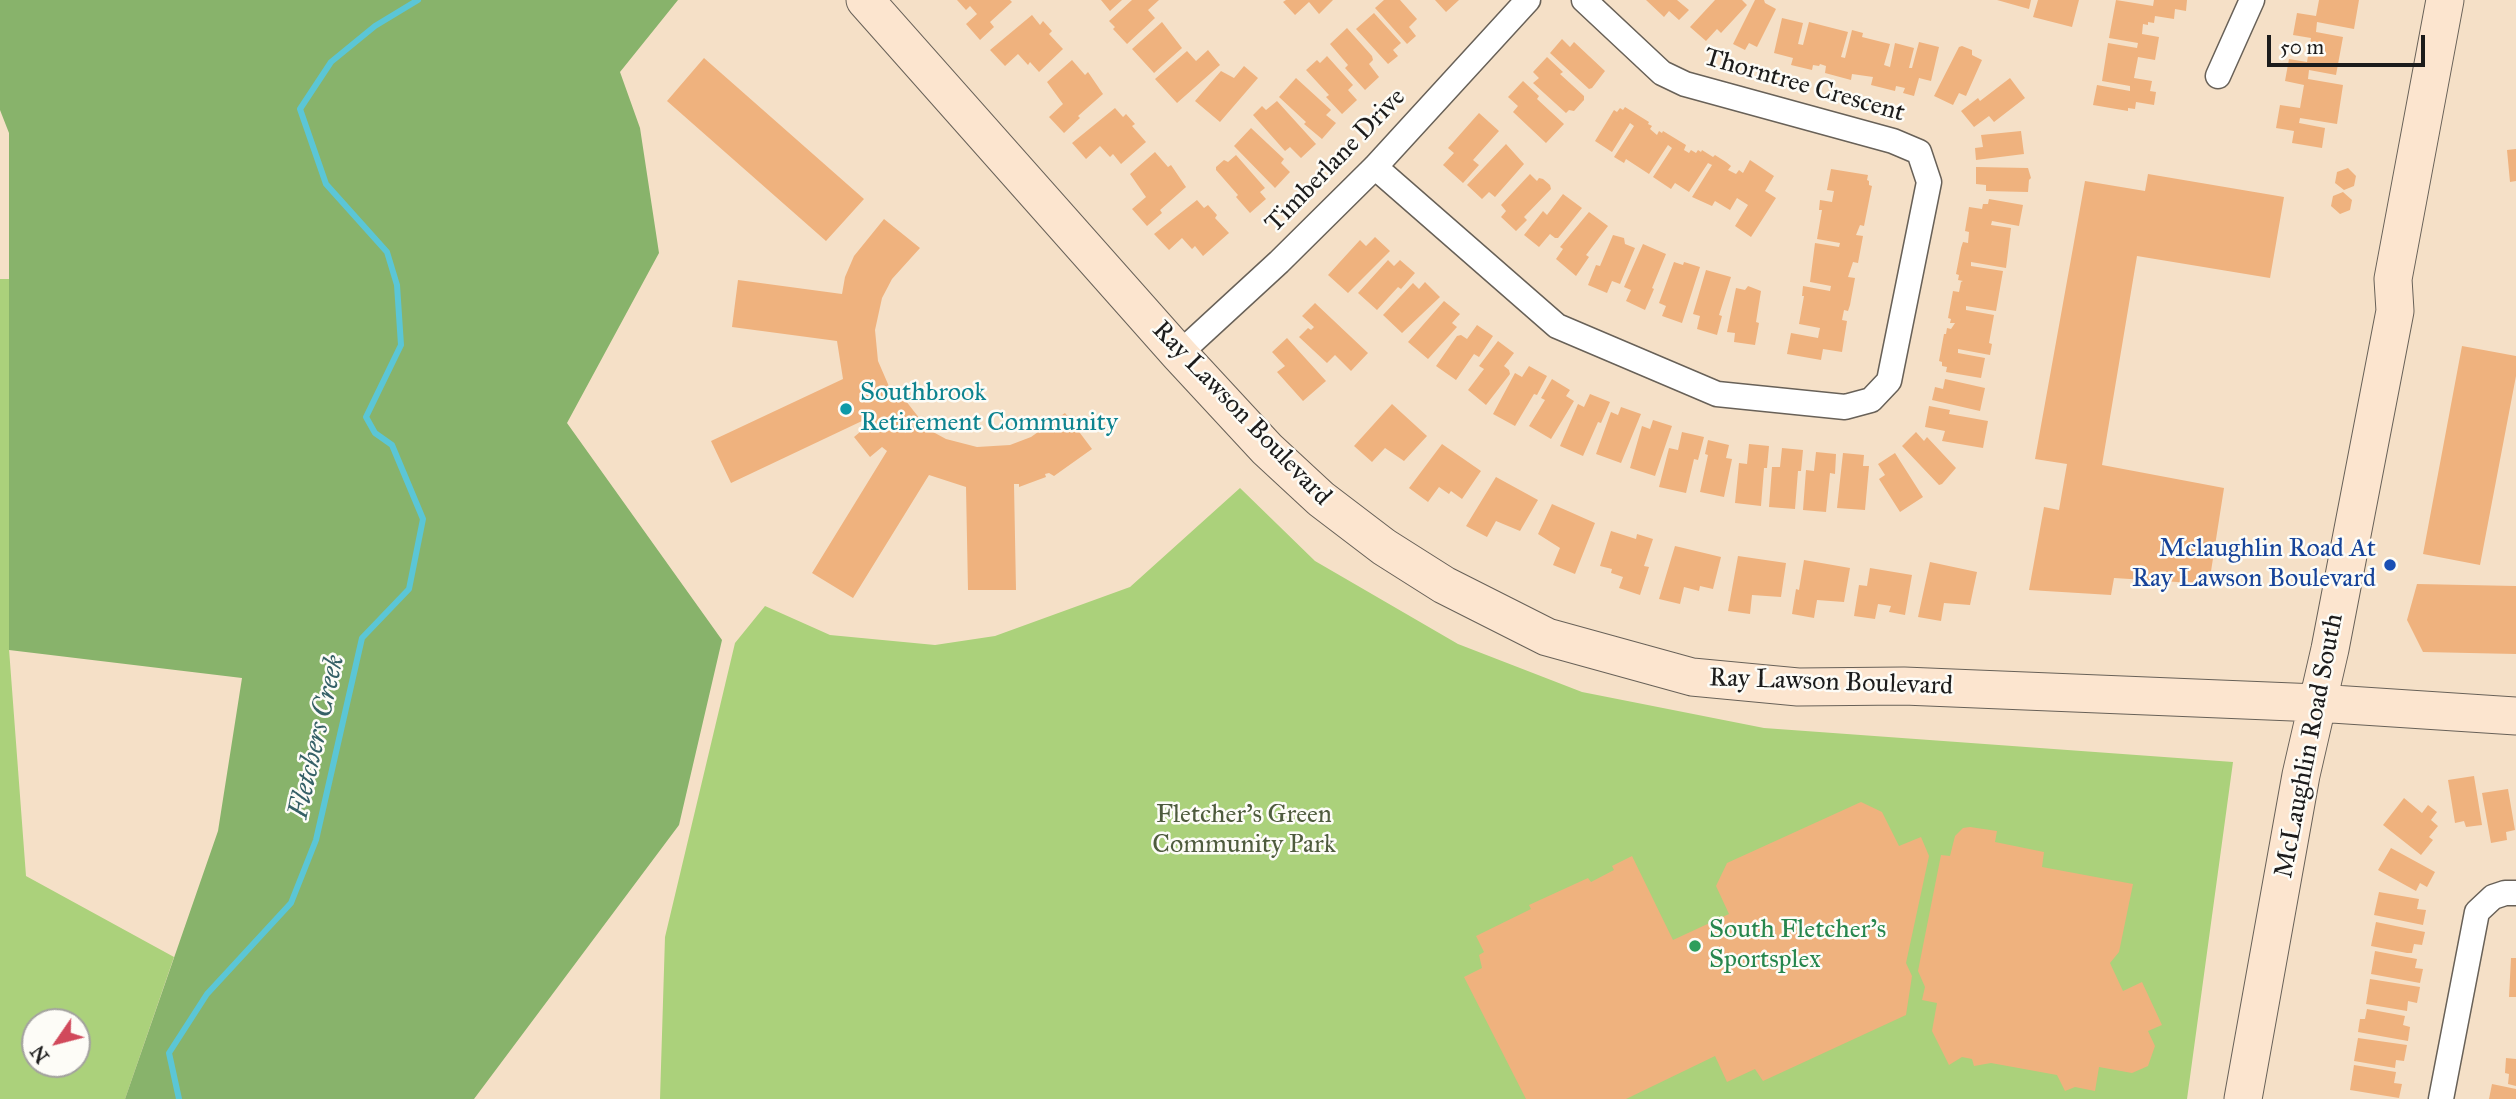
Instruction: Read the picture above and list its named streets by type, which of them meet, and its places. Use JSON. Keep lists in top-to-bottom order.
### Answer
{
  "streets": {
    "street": [
      "Thorntree Crescent",
      "Timberlane Drive",
      "Ray Lawson Boulevard",
      "McLaughlin Road South"
    ]
  },
  "crossings": [
    ["Thorntree Crescent", "Timberlane Drive"],
    ["Timberlane Drive", "Ray Lawson Boulevard"],
    ["Ray Lawson Boulevard", "McLaughlin Road South"]
  ],
  "water": ["Fletchers Creek"],
  "parks": ["Fletcher's Green Community Park"],
  "places": ["Southbrook Retirement Community", "Mclaughlin Road At Ray Lawson Boulevard", "South Fletcher's Sportsplex"],
  "scale_bar": "50 m",
  "north": "bottom left"
}
